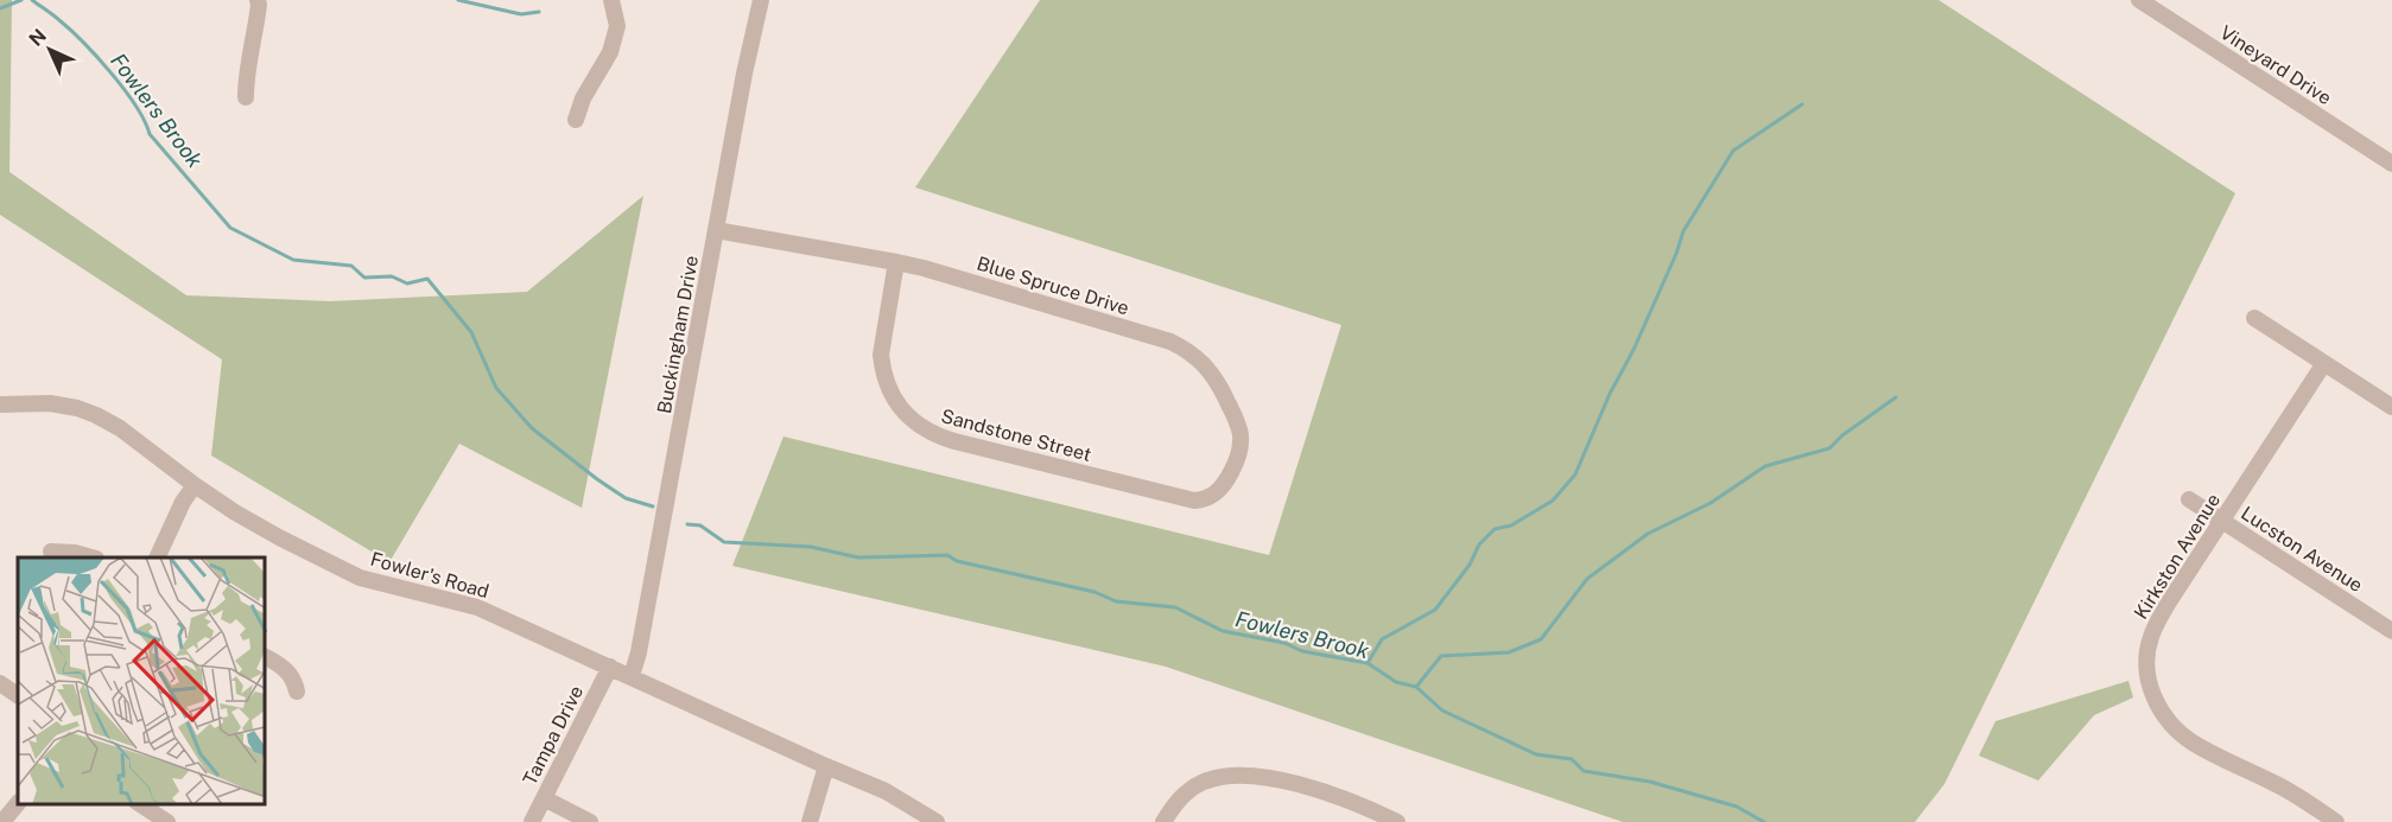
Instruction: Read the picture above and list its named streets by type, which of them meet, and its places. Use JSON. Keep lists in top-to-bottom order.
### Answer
{
  "streets": {
    "street": [
      "Vineyard Drive",
      "Blue Spruce Drive",
      "Buckingham Drive",
      "Sandstone Street",
      "Lucston Avenue",
      "Kirkston Avenue",
      "Fowler's Road",
      "Tampa Drive"
    ]
  },
  "crossings": [
    ["Blue Spruce Drive", "Buckingham Drive"],
    ["Blue Spruce Drive", "Sandstone Street"],
    ["Buckingham Drive", "Fowler's Road"],
    ["Lucston Avenue", "Kirkston Avenue"],
    ["Fowler's Road", "Tampa Drive"]
  ],
  "water": ["Fowlers Brook"],
  "north": "top left"
}
